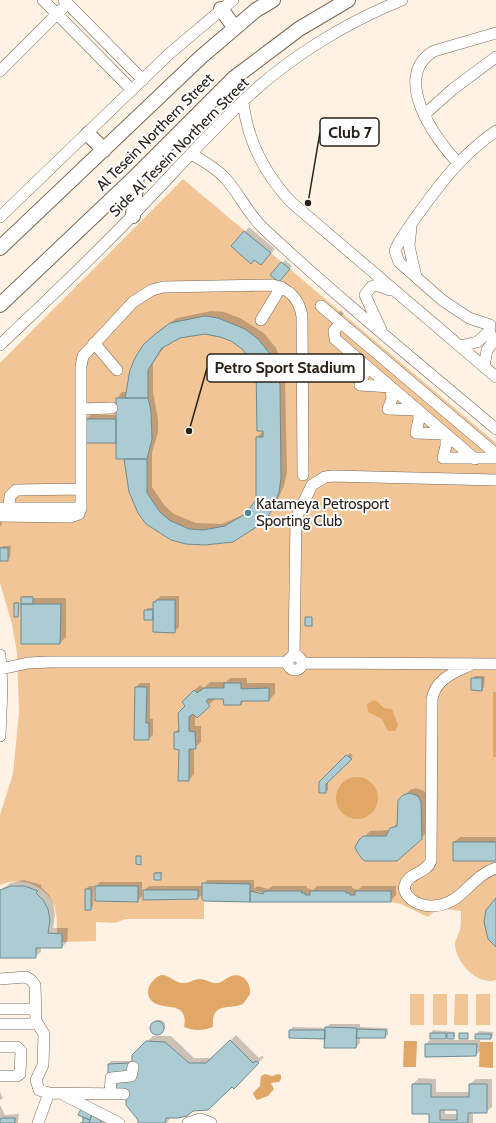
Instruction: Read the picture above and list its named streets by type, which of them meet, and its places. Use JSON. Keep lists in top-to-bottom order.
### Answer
{
  "streets": {
    "main road": ["Al Tesein Northern Street"],
    "street": ["Side Al Tesein Northern Street"]
  },
  "places": ["Club 7", "Petro Sport Stadium", "Katameya Petrosport Sporting Club"]
}
